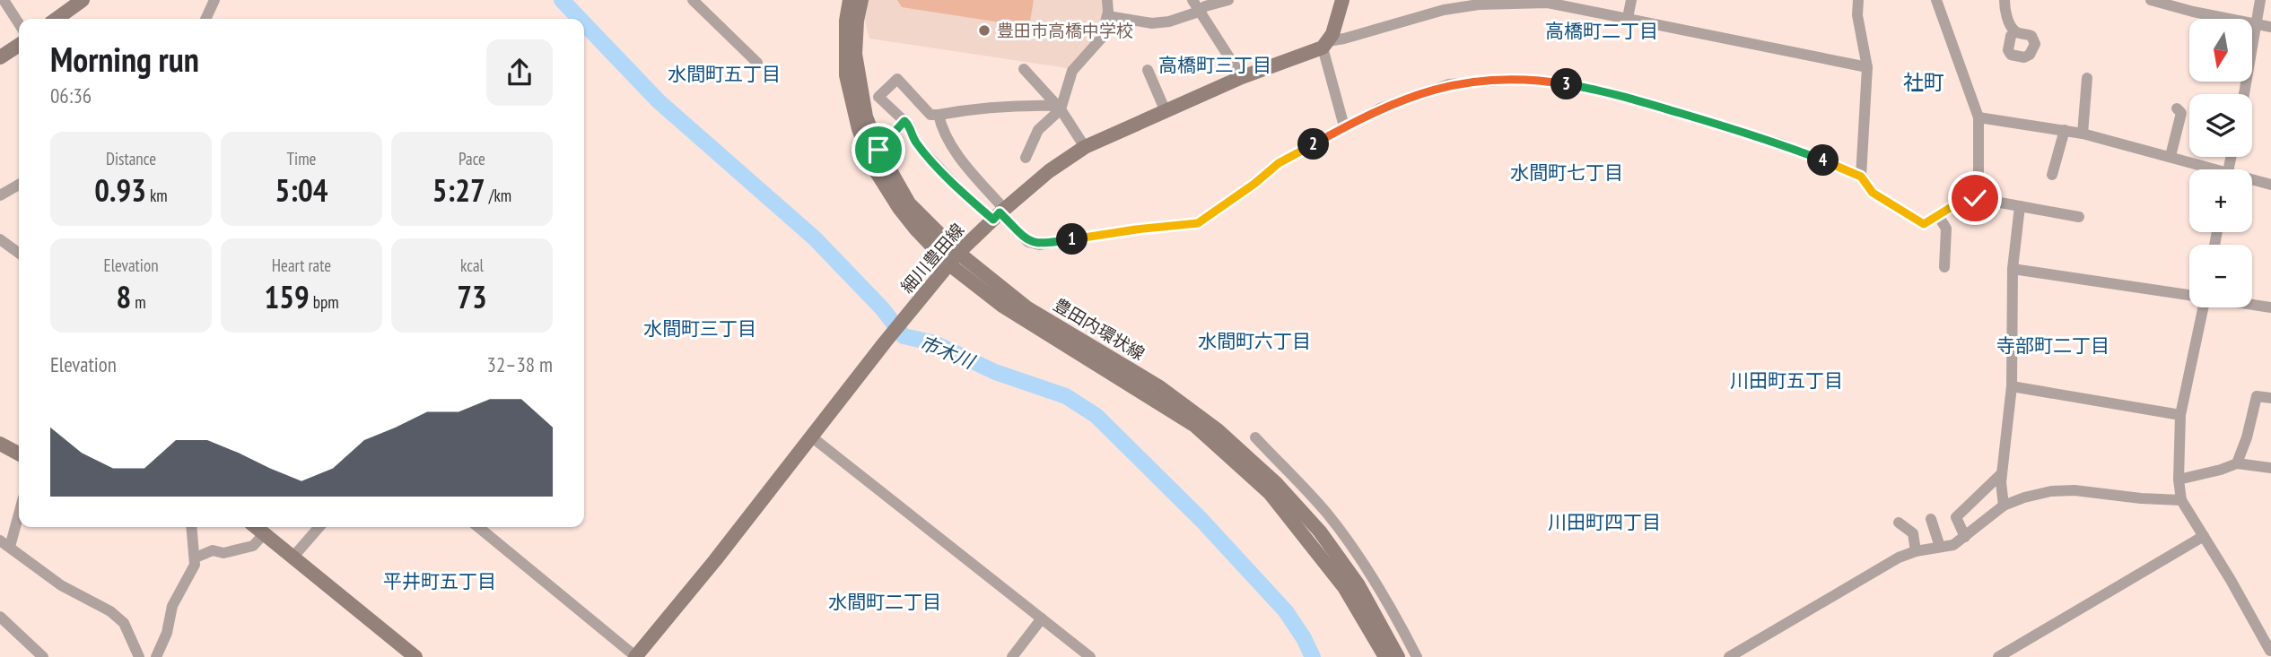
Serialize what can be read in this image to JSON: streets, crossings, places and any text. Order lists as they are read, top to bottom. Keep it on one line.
{"streets":{"street":["細川豊田線","豊田内環状線"]},"crossings":[["細川豊田線","豊田内環状線"]],"districts":["高橋町二丁目","高橋町三丁目","水間町五丁目","社町","水間町七丁目","水間町三丁目","水間町六丁目","寺部町二丁目","川田町五丁目","川田町四丁目","平井町五丁目","水間町二丁目"],"water":["市木川"],"places":["豊田市高橋中学校"],"north":"bottom","page":{"map_buttons":["+","−"],"heading":["Morning run","06:36"],"pins":["3","2","4","1"],"stats":[["Distance","0.93 km"],["Time","5:04"],["Pace","5:27 /km"],["Elevation","8 m"],["Heart rate","159 bpm"],["kcal","73"]],"chart":["Elevation","32–38 m"]}}
